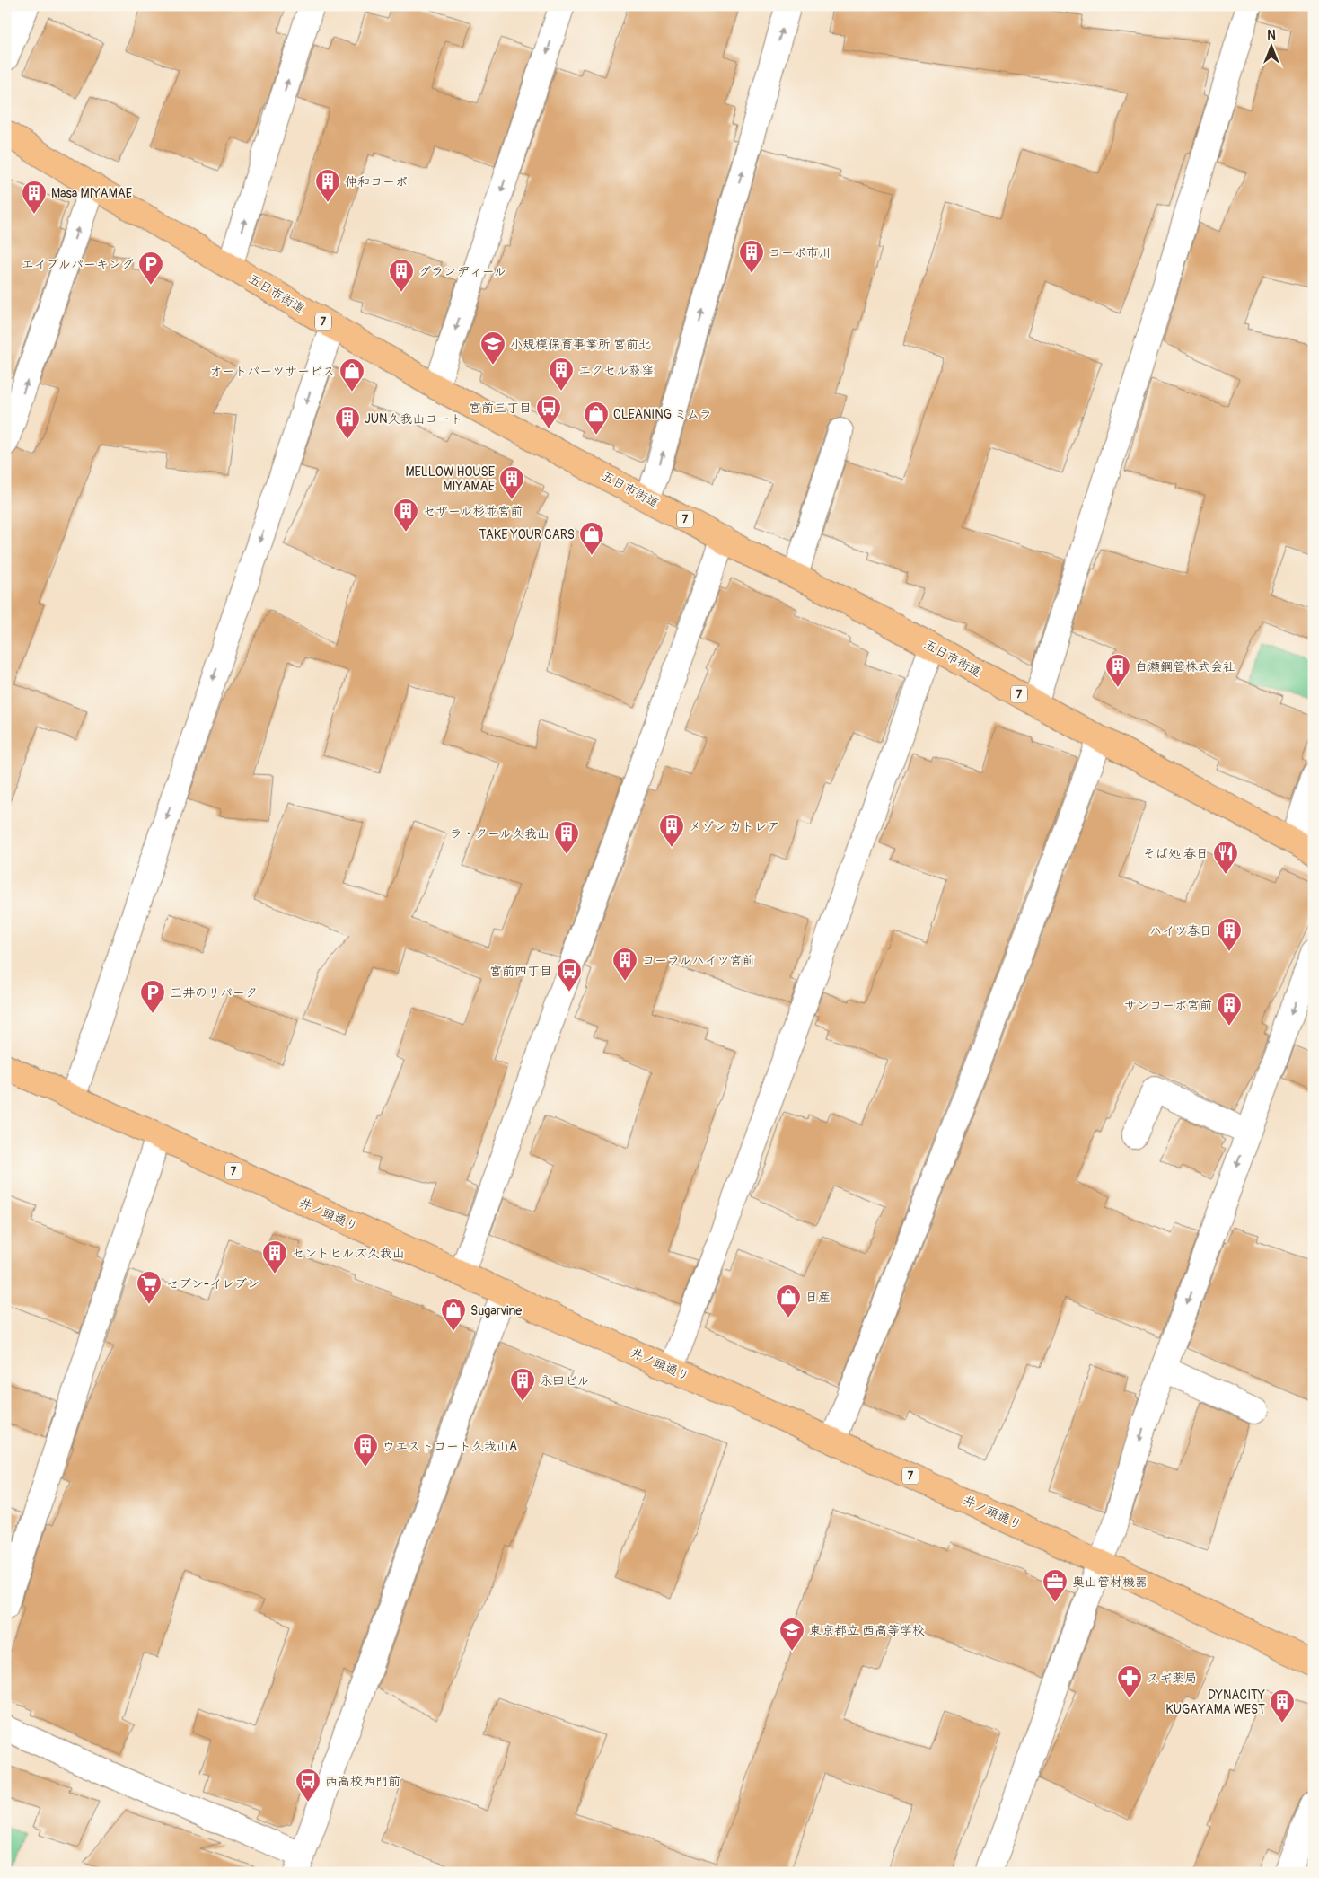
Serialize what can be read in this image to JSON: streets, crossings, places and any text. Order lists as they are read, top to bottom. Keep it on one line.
{"streets":{"main road":["五日市街道","7","井ノ頭通り"]},"places":{"building":["伸和コーポ","Masa MIYAMAE","コーポ市川","グランディール","エクセル荻窪","JUN久我山コート","MELLOW HOUSE MIYAMAE","セザール杉並宮前","白瀬鋼管株式会社","メゾン カトレア","ラ・クール久我山","ハイツ春日","コーラルハイツ宮前","サンコーポ宮前","セントヒルズ久我山","永田ビル","ウエストコート久我山A","DYNACITY KUGAYAMA WEST"],"parking":["エイブルパーキング","三井のリパーク"],"school or university":["小規模保育事業所 宮前北","東京都立 西高等学校"],"shop":["オートパーツサービス","CLEANING ミムラ","TAKE YOUR CARS","日産","Sugarvine"],"bus stop":["宮前三丁目","宮前四丁目","西高校西門前"],"restaurant":["そば処 春日"],"supermarket":["セブン-イレブン"],"office":["奥山管材機器"],"pharmacy":["スギ薬局"]},"north":"top"}
